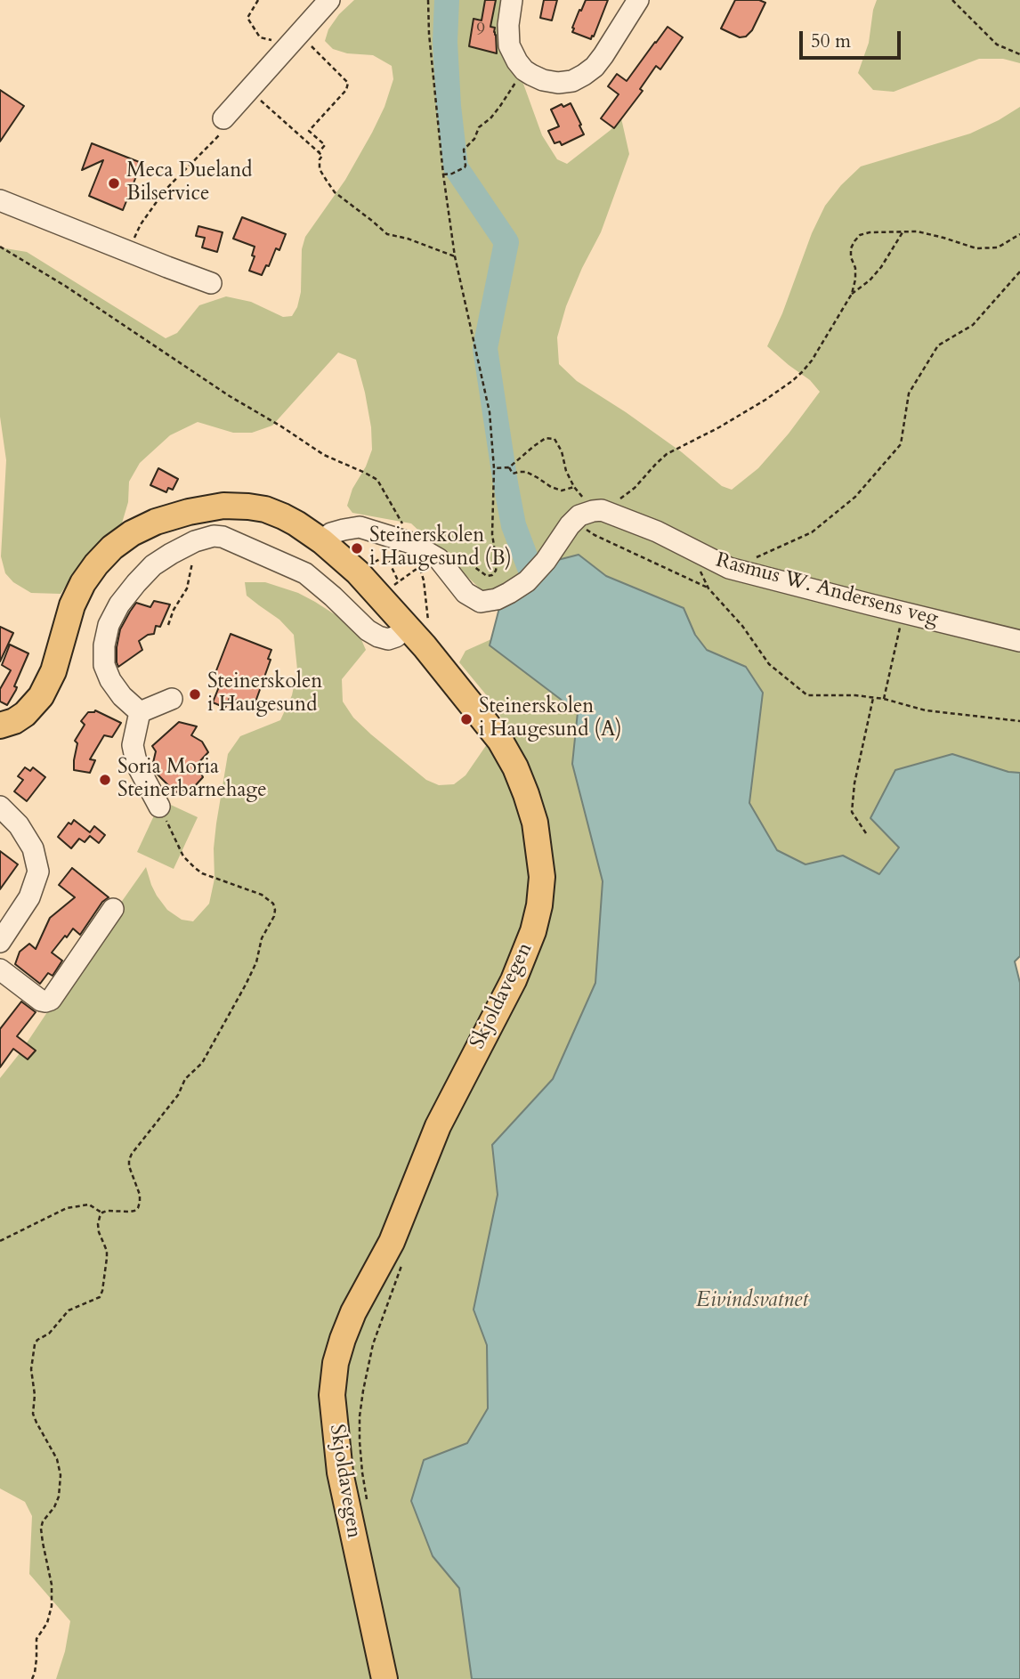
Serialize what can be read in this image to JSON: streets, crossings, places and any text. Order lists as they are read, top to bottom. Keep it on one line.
{"streets":{"main road":["Skjoldavegen"],"street":["Rasmus W. Andersens veg"]},"water":["Eivindsvatnet"],"places":["Meca Dueland Bilservice","Steinerskolen i Haugesund (B)","Steinerskolen i Haugesund","Steinerskolen i Haugesund (A)","Soria Moria Steinerbarnehage"],"house_numbers":["9"],"scale_bar":"50 m"}
